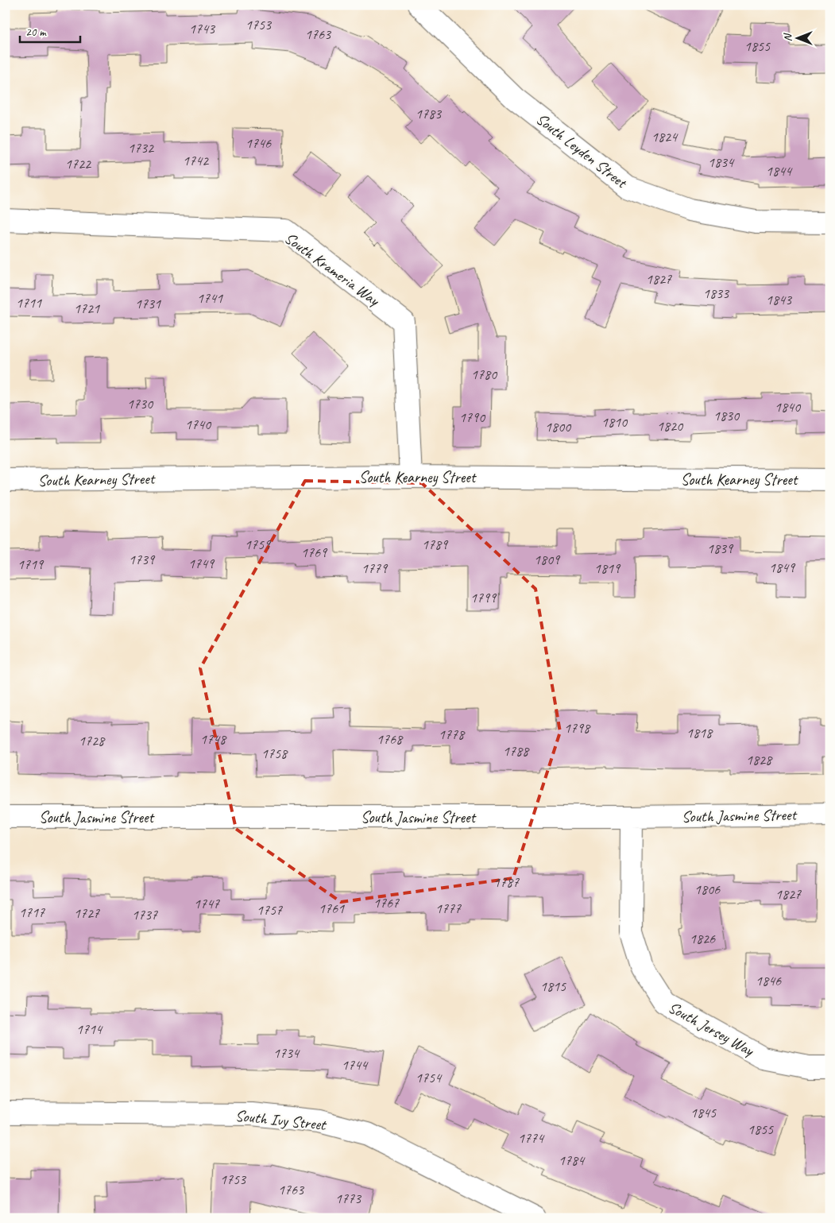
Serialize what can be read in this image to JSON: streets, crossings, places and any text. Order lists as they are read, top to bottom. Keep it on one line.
{"streets":{"street":["South Leyden Street","South Krameria Way","South Kearney Street","South Jasmine Street","South Jersey Way","South Ivy Street"]},"crossings":[["South Krameria Way","South Kearney Street"],["South Jasmine Street","South Jersey Way"]],"house_numbers":["1753","1743","1763","1855","1783","1824","1746","1732","1742","1834","1722","1844","1827","1833","1741","1843","1711","1731","1721","1780","1730","1840","1830","1790","1810","1740","1820","1800","1759","1789","1839","1769","1739","1809","1749","1719","1849","1779","1819","1799","1798","1818","1778","1748","1768","1728","1788","1758","1828","1787","1806","1827","1767","1747","1761","1777","1757","1717","1727","1737","1826","1846","1815","1714","1734","1744","1754","1845","1855","1774","1784","1753","1763","1773"],"scale_bar":"20 m","north":"left"}
